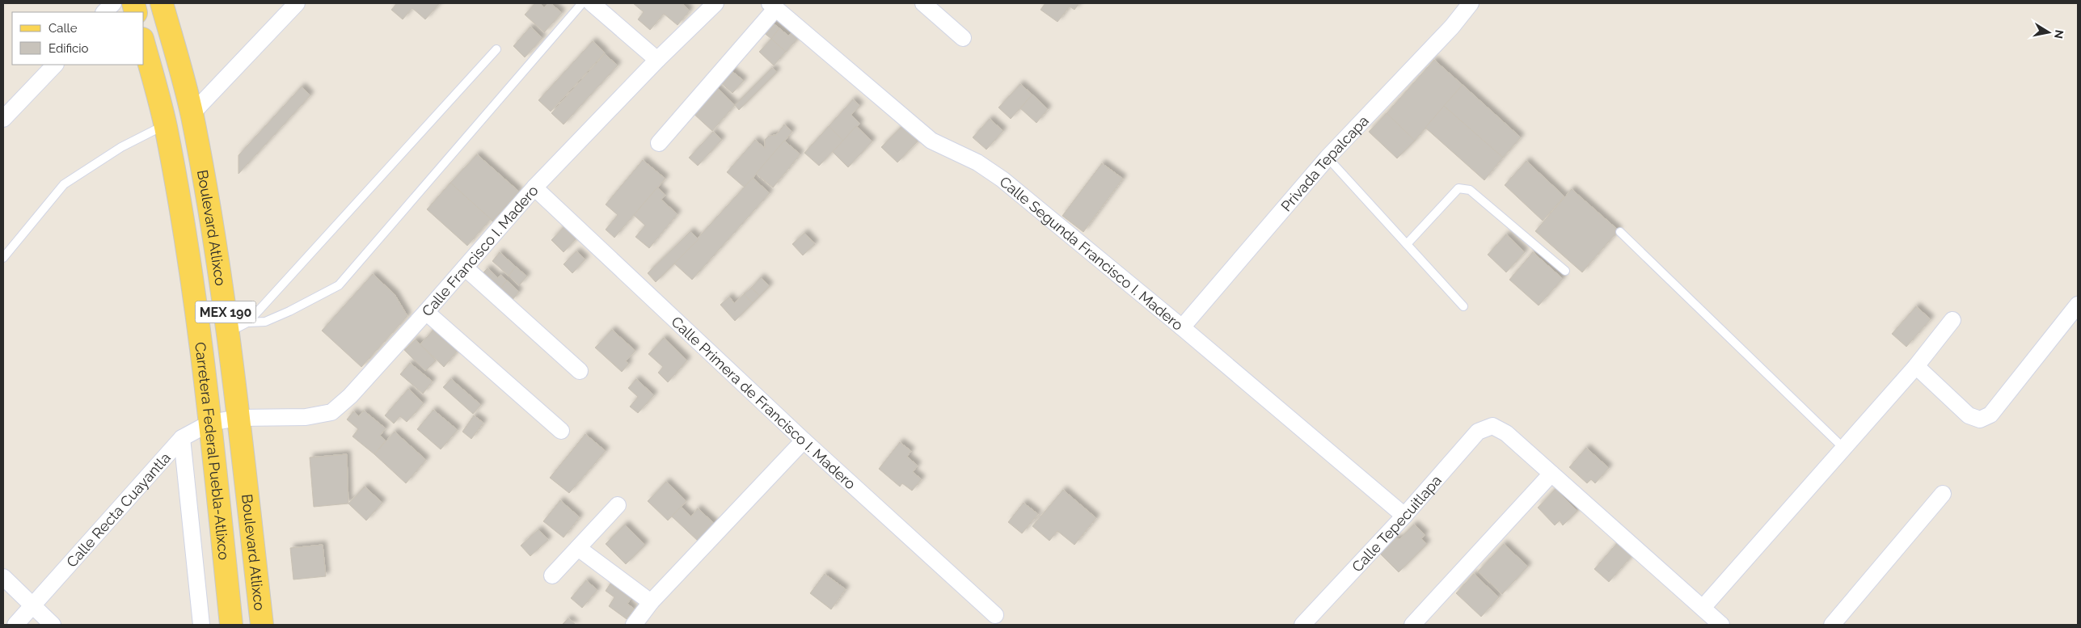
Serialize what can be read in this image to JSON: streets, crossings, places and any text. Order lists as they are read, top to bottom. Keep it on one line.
{"streets":{"main road":["Boulevard Atlixco","MEX 190","Carretera Federal Puebla-Atlixco"],"street":["Privada Tepalcapa","Calle Francisco I. Madero","Calle Segunda Francisco I. Madero","Calle Primera de Francisco I. Madero","Calle Recta Cuayantla","Calle Tepecuitlapa"]},"crossings":[["Privada Tepalcapa","Calle Segunda Francisco I. Madero"],["Boulevard Atlixco","Calle Francisco I. Madero"],["Calle Francisco I. Madero","Calle Primera de Francisco I. Madero"],["Calle Francisco I. Madero","Carretera Federal Puebla-Atlixco"],["Calle Francisco I. Madero","Calle Recta Cuayantla"],["Calle Segunda Francisco I. Madero","Calle Tepecuitlapa"],["Carretera Federal Puebla-Atlixco","Calle Recta Cuayantla"]],"legend":["Calle","Edificio"],"north":"right"}
